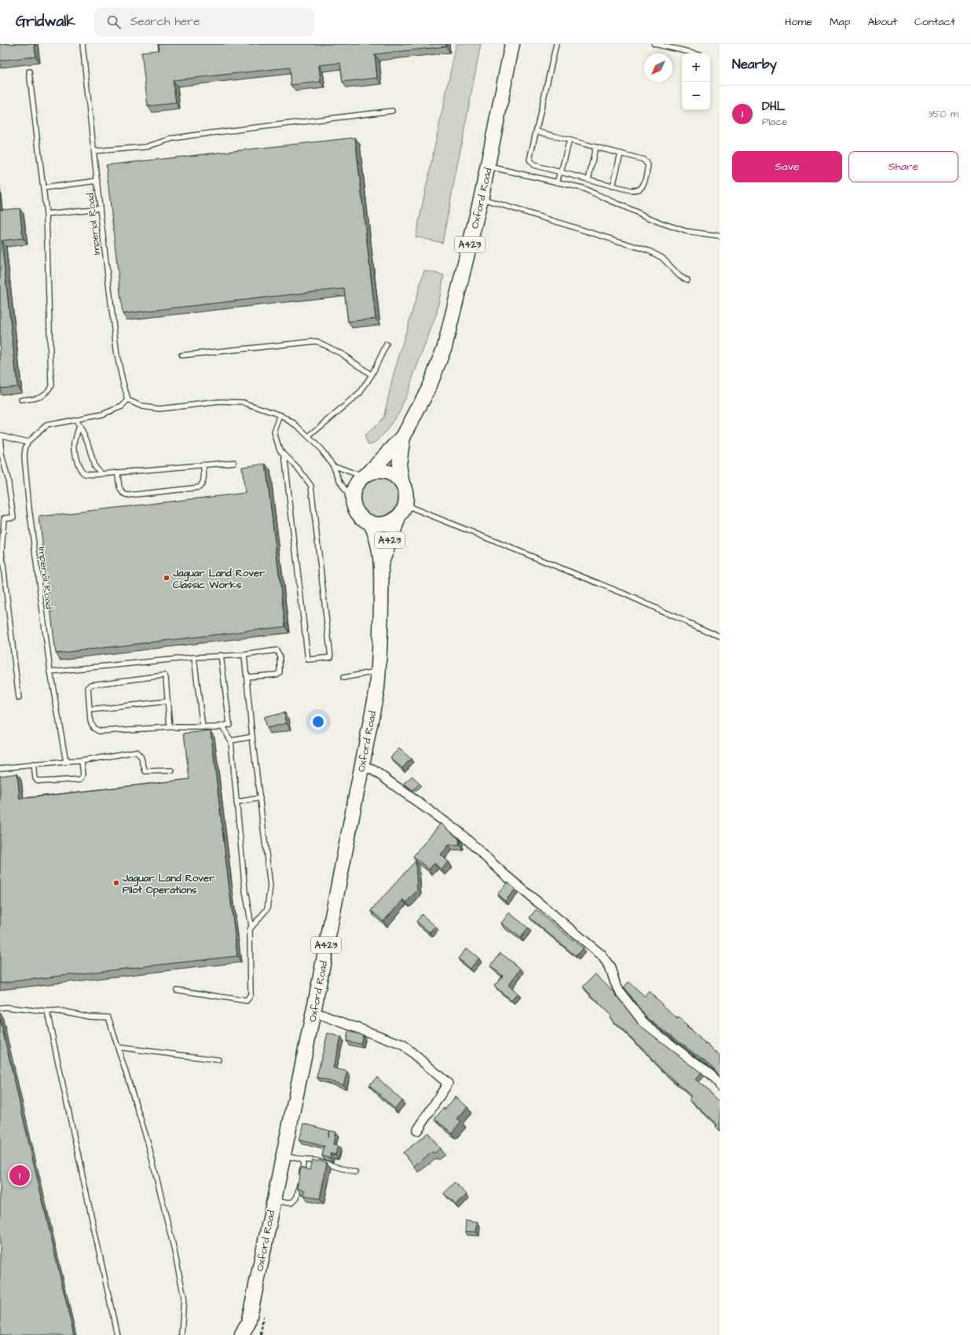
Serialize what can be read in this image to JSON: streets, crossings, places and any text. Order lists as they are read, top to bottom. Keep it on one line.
{"streets":{"highway":["Oxford Road","A423"],"lane":["Imperial Road"]},"places":["Jaguar Land Rover Classic Works","Jaguar Land Rover Pilot Operations"],"north":"bottom left","page":{"header":"Gridwalk","search":"Search here","nav":["Home","Map","About","Contact"],"heading":"Nearby","map_buttons":["+","−"],"list":[{"mark":"1","name":"DHL","note":"Place","value":"350 m"}],"buttons":["Save","Share"],"pins":"1"}}
